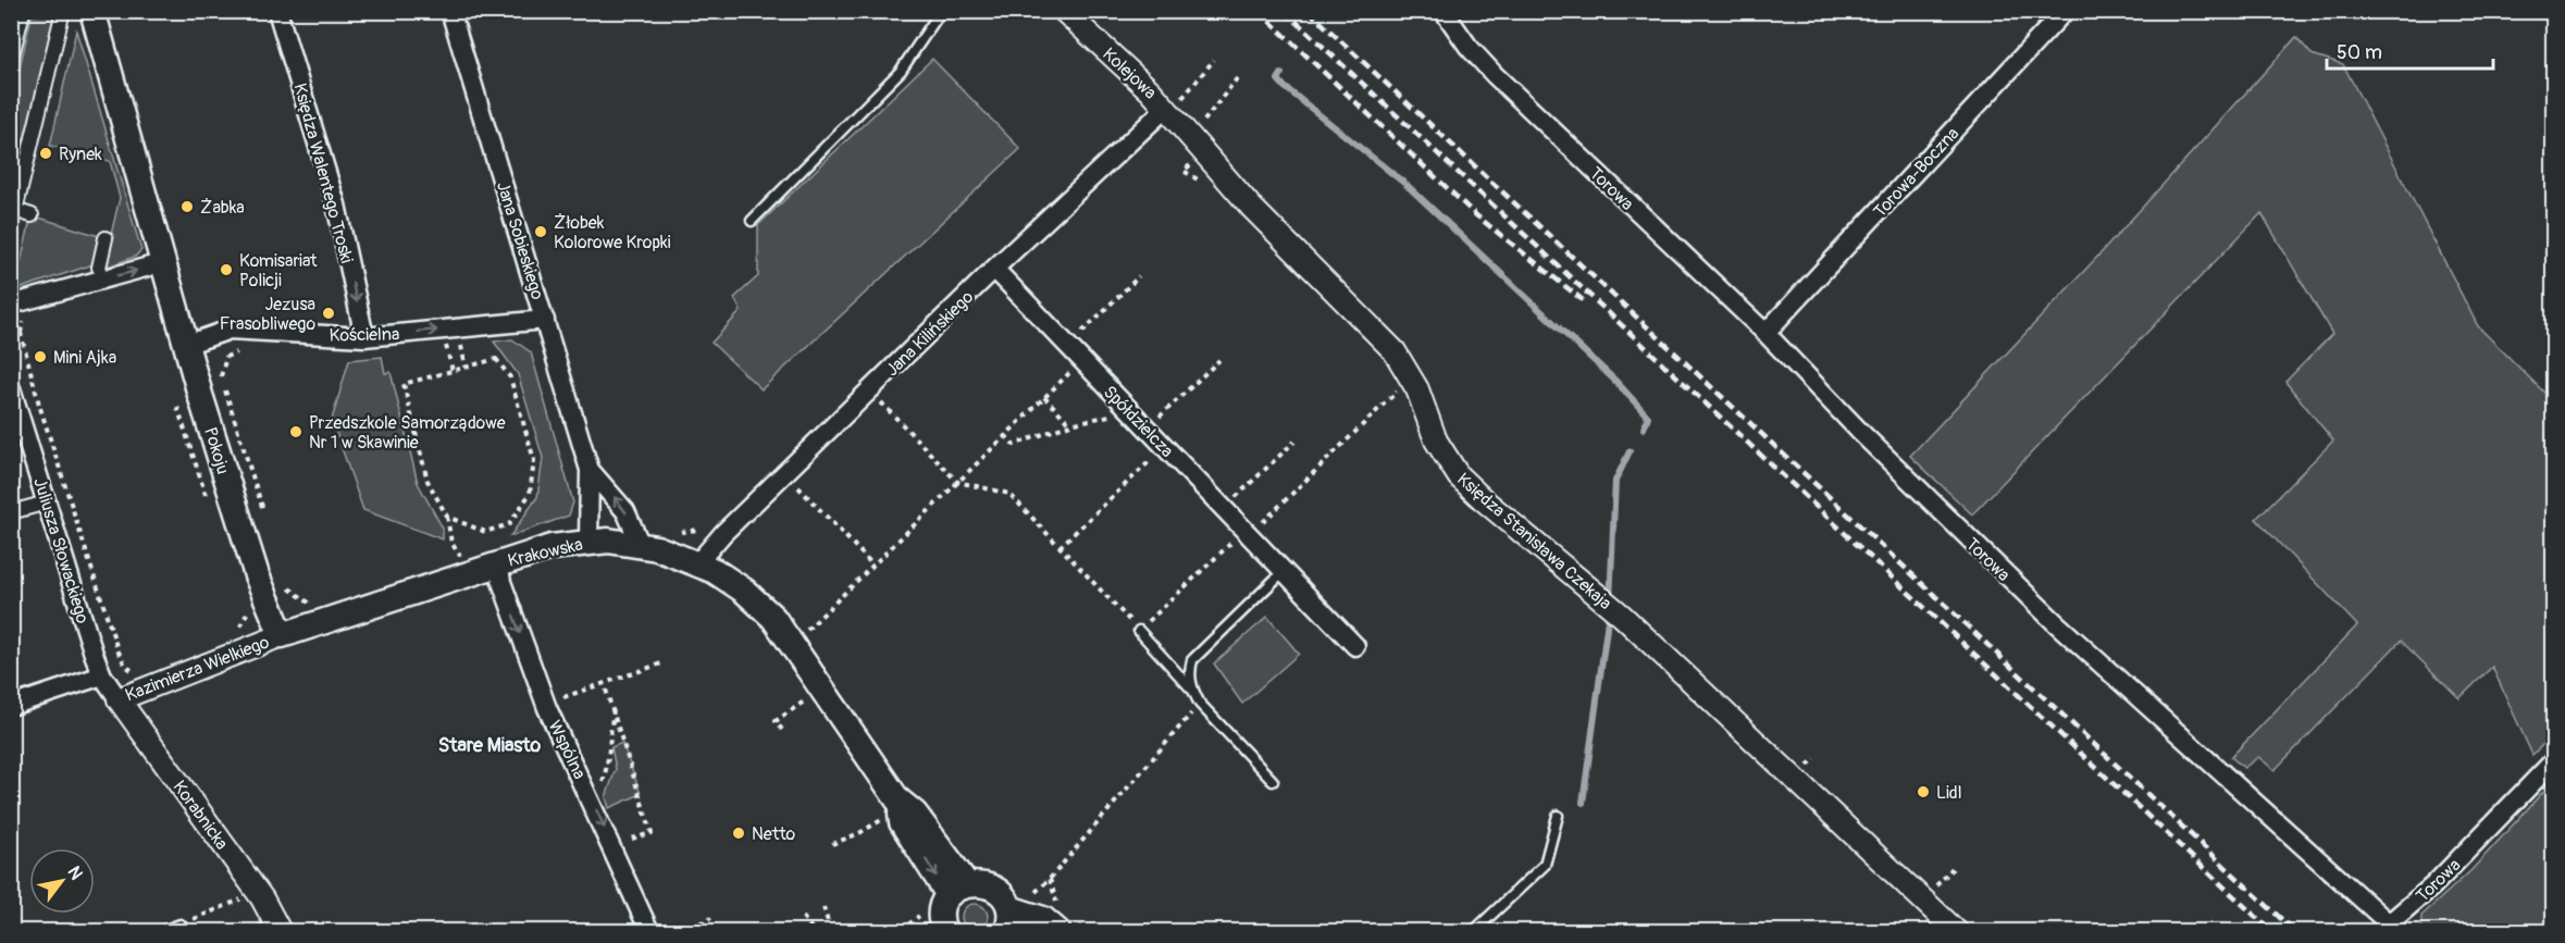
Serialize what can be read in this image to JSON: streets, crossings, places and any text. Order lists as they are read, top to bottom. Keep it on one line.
{"streets":{"main road":["Pokoju","Krakowska"],"street":["Kolejowa","Torowa-Boczna","Księdza Walentego Troski","Torowa","Jana Sobieskiego","Jana Kilińskiego","Kościelna","Spółdzielcza","Księdza Stanisława Czekaja","Juliusza Słowackiego","Kazimierza Wielkiego","Wspólna","Korabnicka"]},"crossings":[["Kolejowa","Jana Kilińskiego"],["Kolejowa","Księdza Stanisława Czekaja"],["Torowa-Boczna","Torowa"],["Księdza Walentego Troski","Kościelna"],["Jana Sobieskiego","Kościelna"],["Jana Sobieskiego","Krakowska"],["Jana Kilińskiego","Spółdzielcza"],["Jana Kilińskiego","Księdza Stanisława Czekaja"],["Jana Kilińskiego","Krakowska"],["Kościelna","Pokoju"],["Pokoju","Krakowska"],["Pokoju","Kazimierza Wielkiego"],["Juliusza Słowackiego","Kazimierza Wielkiego"],["Krakowska","Kazimierza Wielkiego"],["Krakowska","Wspólna"],["Kazimierza Wielkiego","Korabnicka"]],"one_way":["Księdza Walentego Troski","Kościelna","Wspólna"],"districts":["Stare Miasto"],"places":["Rynek","Żabka","Żłobek Kolorowe Kropki","Komisariat Policji","Jezusa Frasobliwego","Mini Ajka","Przedszkole Samorządowe Nr 1 w Skawinie","Lidl","Netto"],"scale_bar":"50 m","north":"top right"}
